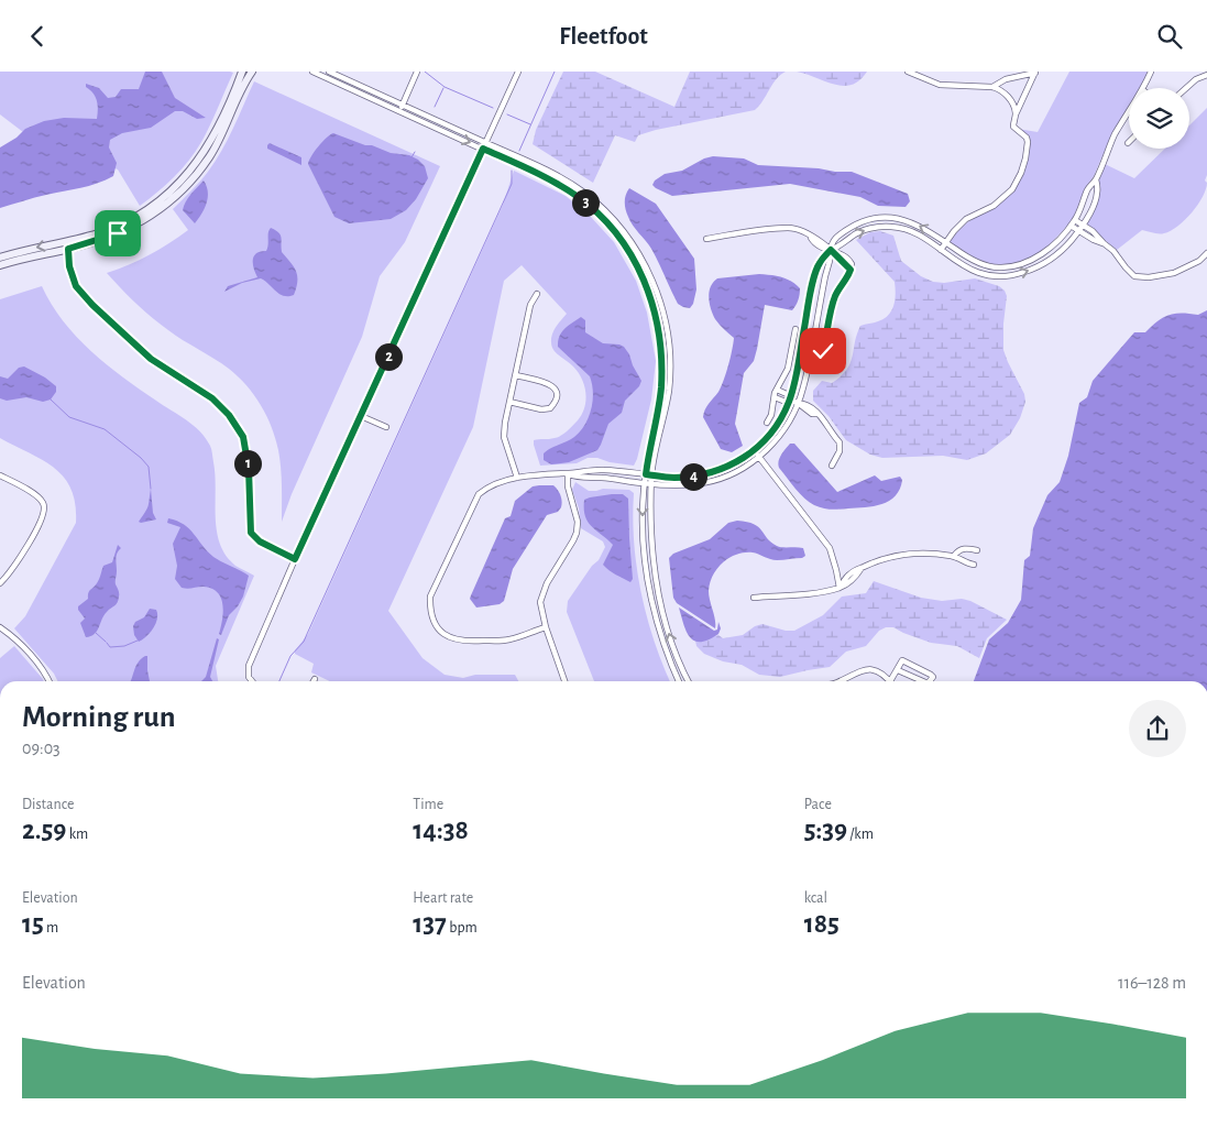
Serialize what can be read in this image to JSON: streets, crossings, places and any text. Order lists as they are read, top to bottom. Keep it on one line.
{"page":{"header":"Fleetfoot","pins":["3","2","1","4"],"heading":["Morning run","09:03"],"stats":[["Distance","2.59 km"],["Time","14:38"],["Pace","5:39 /km"],["Elevation","15 m"],["Heart rate","137 bpm"],["kcal","185"]],"chart":["Elevation","116–128 m"]}}
